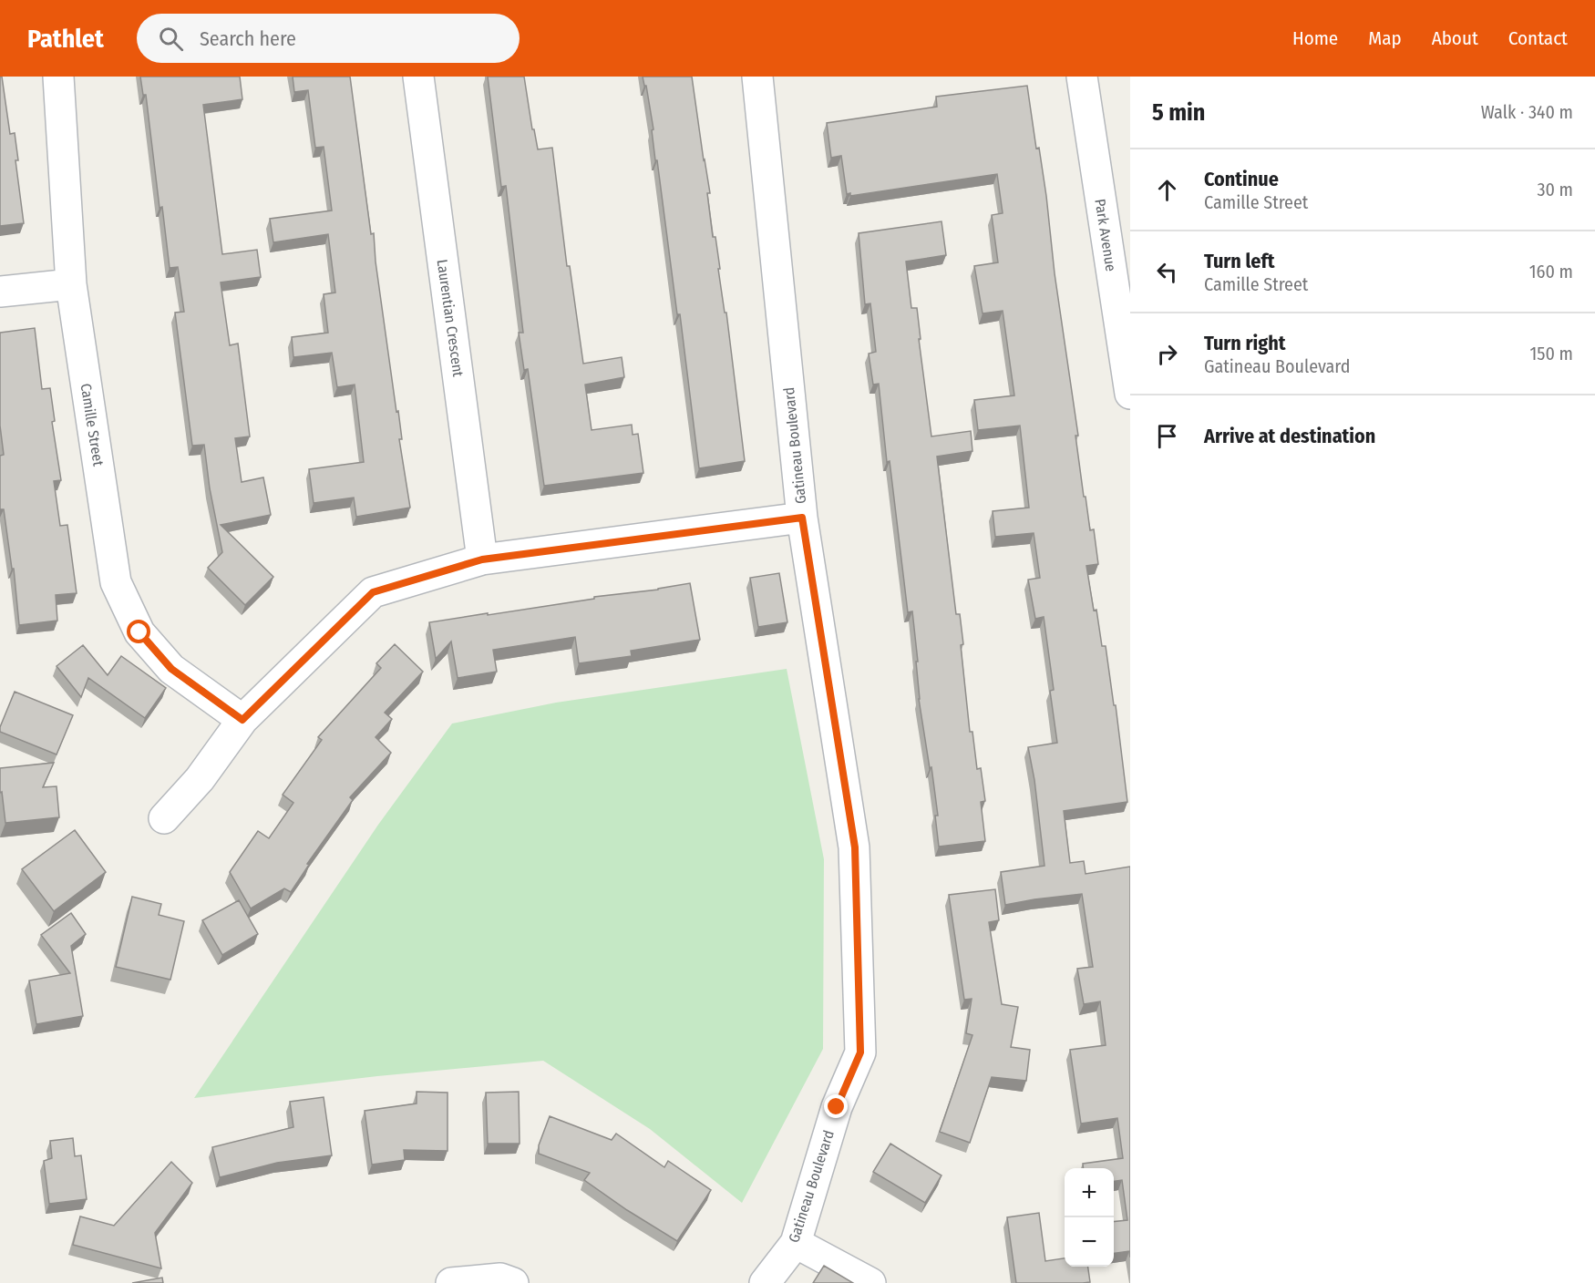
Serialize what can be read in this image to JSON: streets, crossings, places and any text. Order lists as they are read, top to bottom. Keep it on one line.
{"streets":{"street":["Park Avenue","Laurentian Crescent","Camille Street","Gatineau Boulevard"]},"page":{"header":"Pathlet","search":"Search here","nav":["Home","Map","About","Contact"],"heading":["5 min","Walk · 340 m"],"list":[["Continue","Camille Street","30 m"],["Turn left","Camille Street","160 m"],["Turn right","Gatineau Boulevard","150 m"],"Arrive at destination"],"map_buttons":["+","−"]}}
